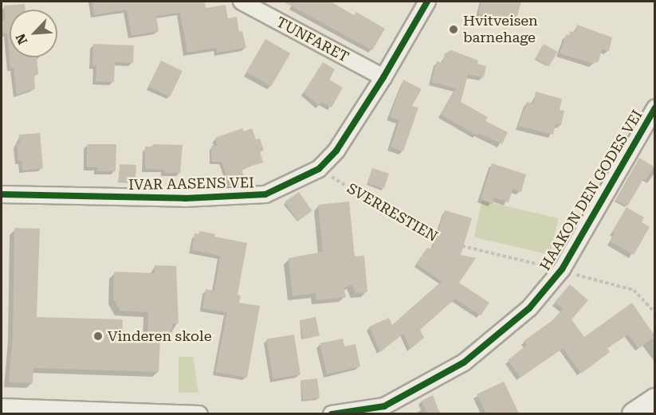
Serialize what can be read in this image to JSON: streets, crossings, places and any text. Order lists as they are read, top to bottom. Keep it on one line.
{"streets":{"street":["TUNFARET","IVAR AASENS VEI","HAAKON DEN GODES VEI"],"path":["SVERRESTIEN"]},"crossings":[["TUNFARET","IVAR AASENS VEI"],["IVAR AASENS VEI","SVERRESTIEN"],["HAAKON DEN GODES VEI","SVERRESTIEN"]],"places":["Hvitveisen barnehage","Vinderen skole"],"north":"bottom left"}
